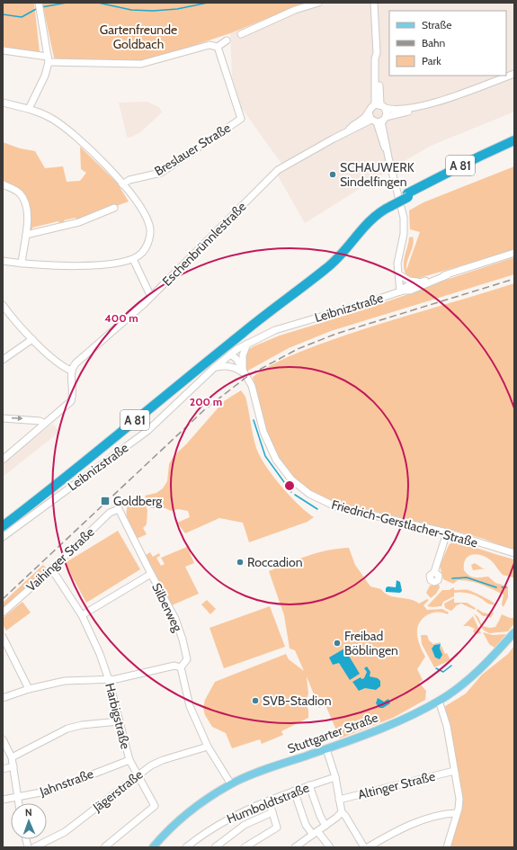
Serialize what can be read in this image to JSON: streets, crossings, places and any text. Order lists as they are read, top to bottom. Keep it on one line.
{"streets":{"highway":["A 81"],"main road":["Stuttgarter Straße"],"street":["Breslauer Straße","Eschenbrünnlestraße","Leibnizstraße","Friedrich-Gerstlacher-Straße","Vaihinger Straße","Silberweg","Harbigstraße","Jahnstraße","Altinger Straße","Jägerstraße","Humboldtstraße"]},"crossings":[["Eschenbrünnlestraße","Leibnizstraße"],["Leibnizstraße","Friedrich-Gerstlacher-Straße"],["Vaihinger Straße","Silberweg"],["Vaihinger Straße","Harbigstraße"],["Silberweg","Stuttgarter Straße"],["Silberweg","Jägerstraße"],["Harbigstraße","Jahnstraße"],["Harbigstraße","Jägerstraße"]],"parks":["Gartenfreunde Goldbach"],"places":{"other":["SCHAUWERK Sindelfingen","Roccadion","Freibad Böblingen","SVB-Stadion"],"transit":["Goldberg"]},"legend":["Straße","Bahn","Park"],"north":"top","rings":["400 m","200 m"]}
